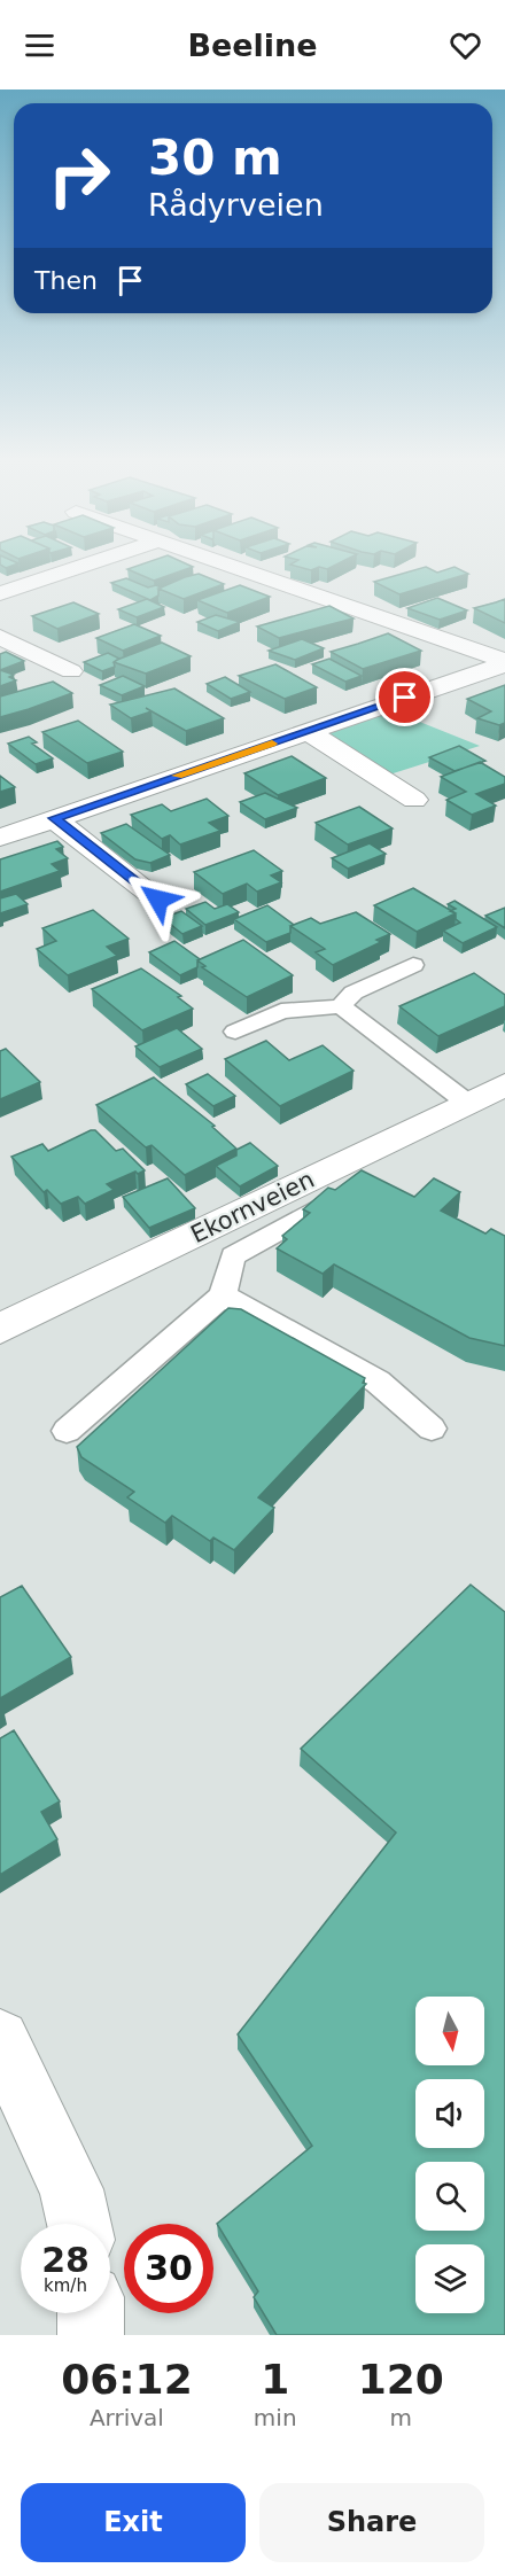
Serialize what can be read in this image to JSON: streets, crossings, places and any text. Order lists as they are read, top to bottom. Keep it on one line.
{"streets":{"street":["Ekornveien"]},"north":"bottom","page":{"header":"Beeline","turn":["30 m","Rådyrveien"],"then":"Then","speed":"28 km/h","limit":"30","eta":["06:12","Arrival","1","min","120","m"],"buttons":["Exit","Share"]}}
